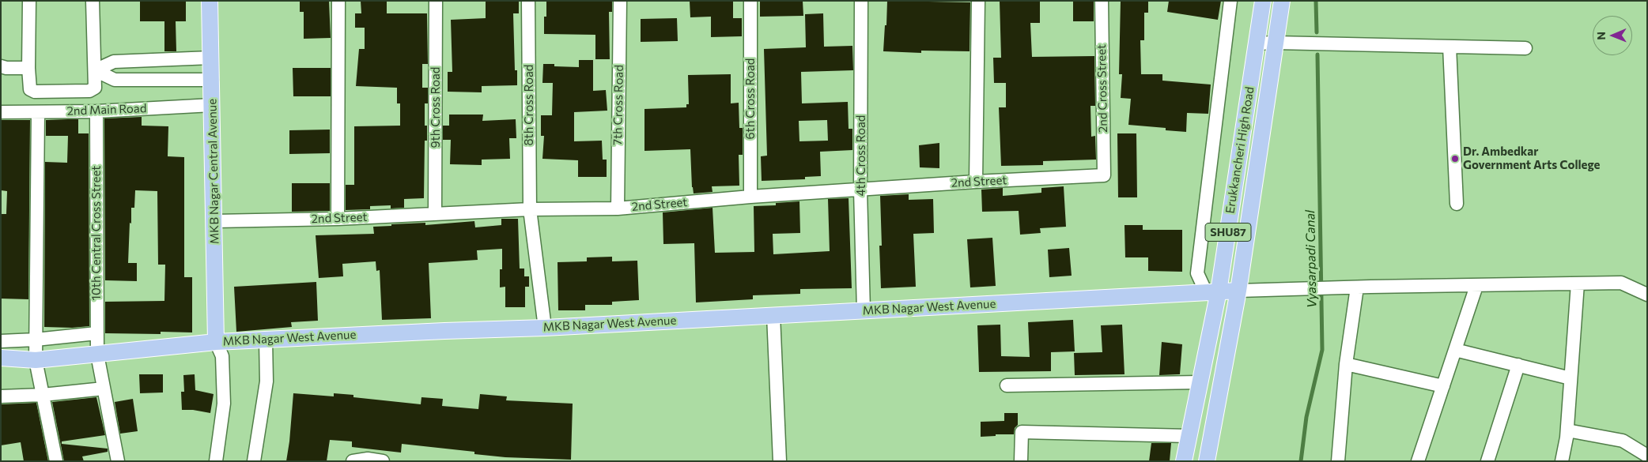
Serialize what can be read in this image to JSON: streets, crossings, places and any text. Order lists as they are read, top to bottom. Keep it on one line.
{"streets":{"main road":["Erukkancheri High Road","MKB Nagar Central Avenue","SHU87","MKB Nagar West Avenue"],"street":["2nd Cross Street","6th Cross Road","8th Cross Road","7th Cross Road","9th Cross Road","2nd Main Road","4th Cross Road","2nd Street","10th Central Cross Street"]},"crossings":[["2nd Cross Street","2nd Street"],["6th Cross Road","2nd Street"],["8th Cross Road","2nd Street"],["8th Cross Road","MKB Nagar West Avenue"],["7th Cross Road","2nd Street"],["9th Cross Road","2nd Street"],["2nd Main Road","MKB Nagar Central Avenue"],["2nd Main Road","10th Central Cross Street"],["Erukkancheri High Road","MKB Nagar West Avenue"],["4th Cross Road","2nd Street"],["4th Cross Road","MKB Nagar West Avenue"],["MKB Nagar Central Avenue","2nd Street"],["MKB Nagar Central Avenue","MKB Nagar West Avenue"],["SHU87","MKB Nagar West Avenue"],["10th Central Cross Street","MKB Nagar West Avenue"]],"water":["Vyasarpadi Canal"],"places":["Dr. Ambedkar Government Arts College"],"north":"left"}
